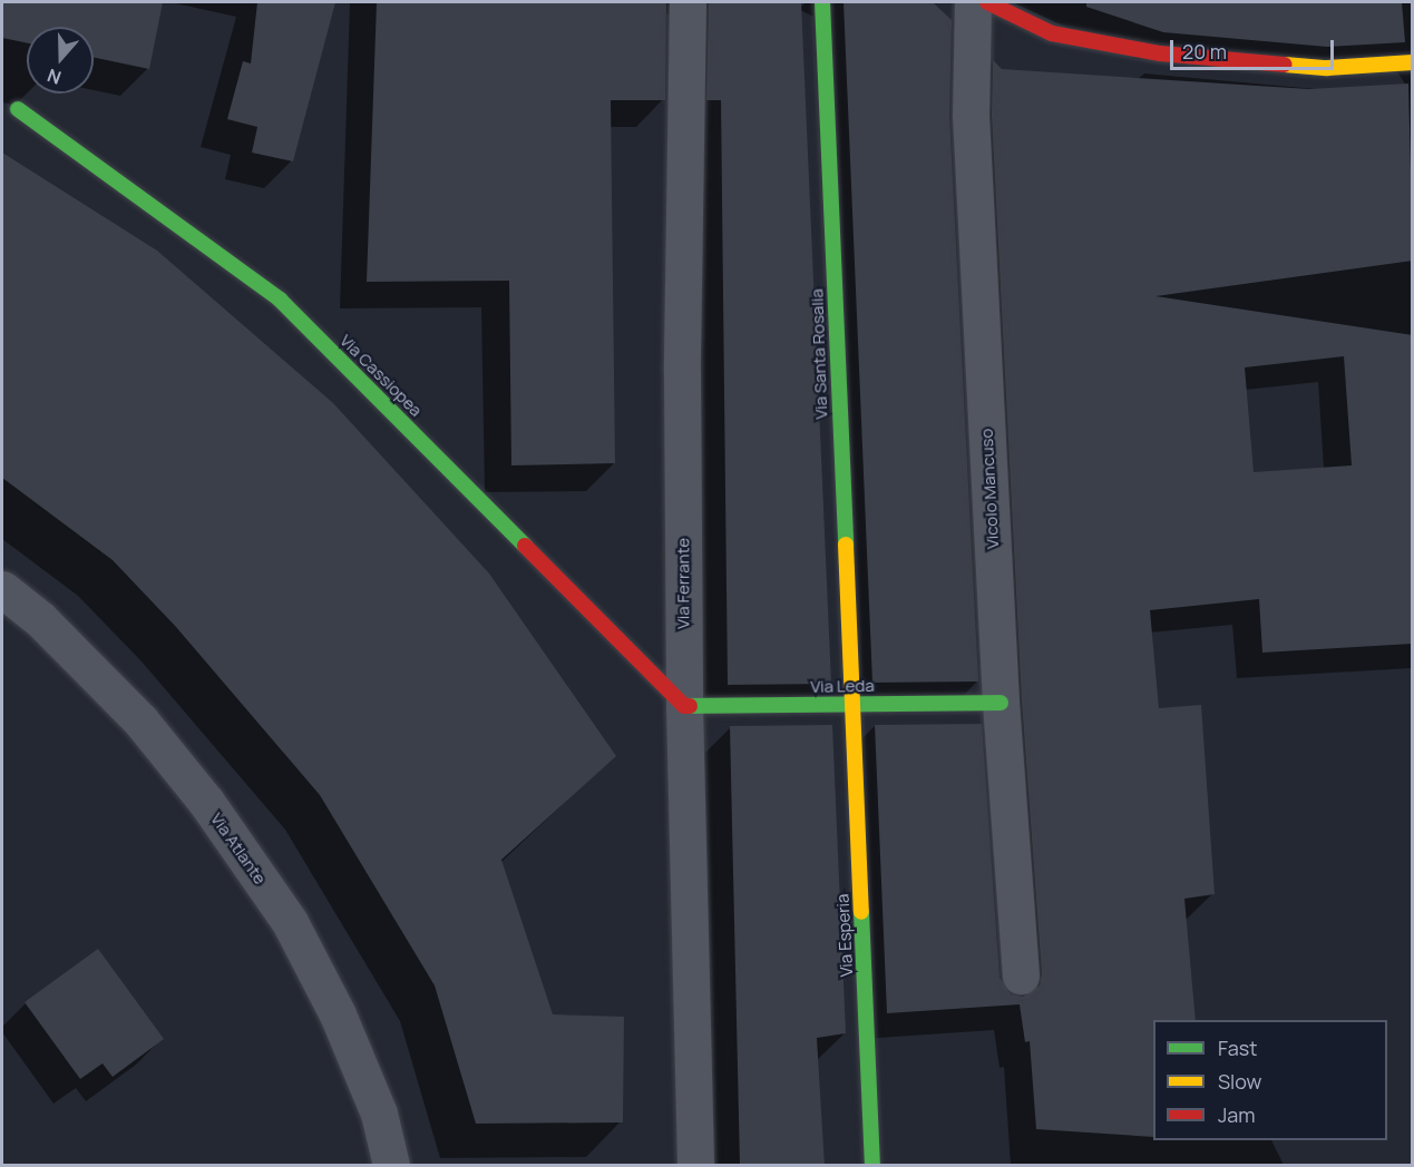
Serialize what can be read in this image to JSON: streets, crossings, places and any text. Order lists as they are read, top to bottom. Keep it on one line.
{"streets":{"street":["Via Santa Rosalia","Via Cassiopea","Vicolo Mancuso","Via Ferrante","Via Leda","Via Atlante","Via Esperia"]},"crossings":[["Via Santa Rosalia","Via Leda"],["Via Santa Rosalia","Via Esperia"],["Via Cassiopea","Via Ferrante"],["Via Cassiopea","Via Leda"],["Vicolo Mancuso","Via Leda"],["Via Ferrante","Via Leda"],["Via Leda","Via Esperia"]],"legend":["Fast","Slow","Jam"],"scale_bar":"20 m","north":"bottom"}
